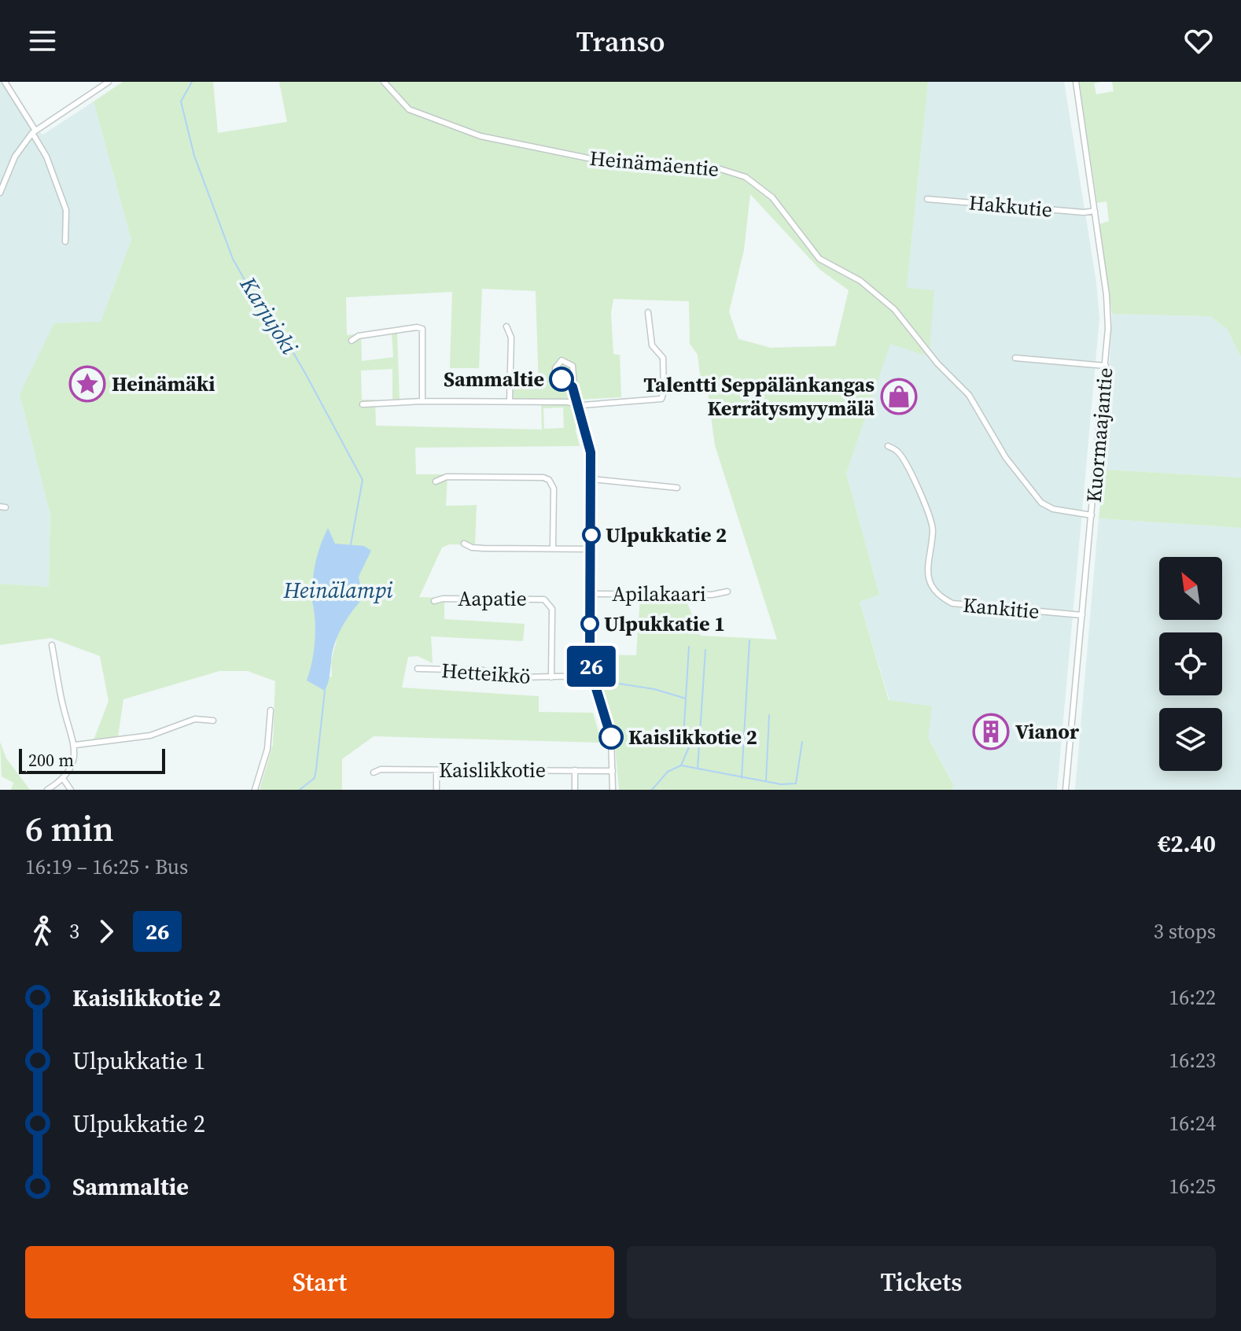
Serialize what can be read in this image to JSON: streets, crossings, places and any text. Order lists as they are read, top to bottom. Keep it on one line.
{"streets":{"street":["Heinämäentie","Hakkutie","Kuormaajantie","Apilakaari","Aapatie","Kankitie","Hetteikkö","Kaislikkotie"]},"crossings":[["Heinämäentie","Kuormaajantie"],["Hakkutie","Kuormaajantie"],["Kuormaajantie","Kankitie"],["Aapatie","Hetteikkö"]],"water":["Karjujoki","Heinälampi"],"places":{"other":["Sammaltie","Ulpukkatie 2","Ulpukkatie 1","Kaislikkotie 2"],"place":["Heinämäki"],"shop":["Talentti Seppälänkangas Kerrätysmyymälä"],"building":["Vianor"]},"lines":["bus line 26"],"scale_bar":"200 m","north":"top left","page":{"header":"Transo","on_map":"26","scale":"200 m","heading":["6 min","16:19 – 16:25 · Bus","€2.40"],"legs":["3","26","3 stops"],"list":[{"name":"Kaislikkotie 2","value":"16:22"},{"name":"Ulpukkatie 1","value":"16:23"},{"name":"Ulpukkatie 2","value":"16:24"},{"name":"Sammaltie","value":"16:25"}],"buttons":["Start","Tickets"]}}
